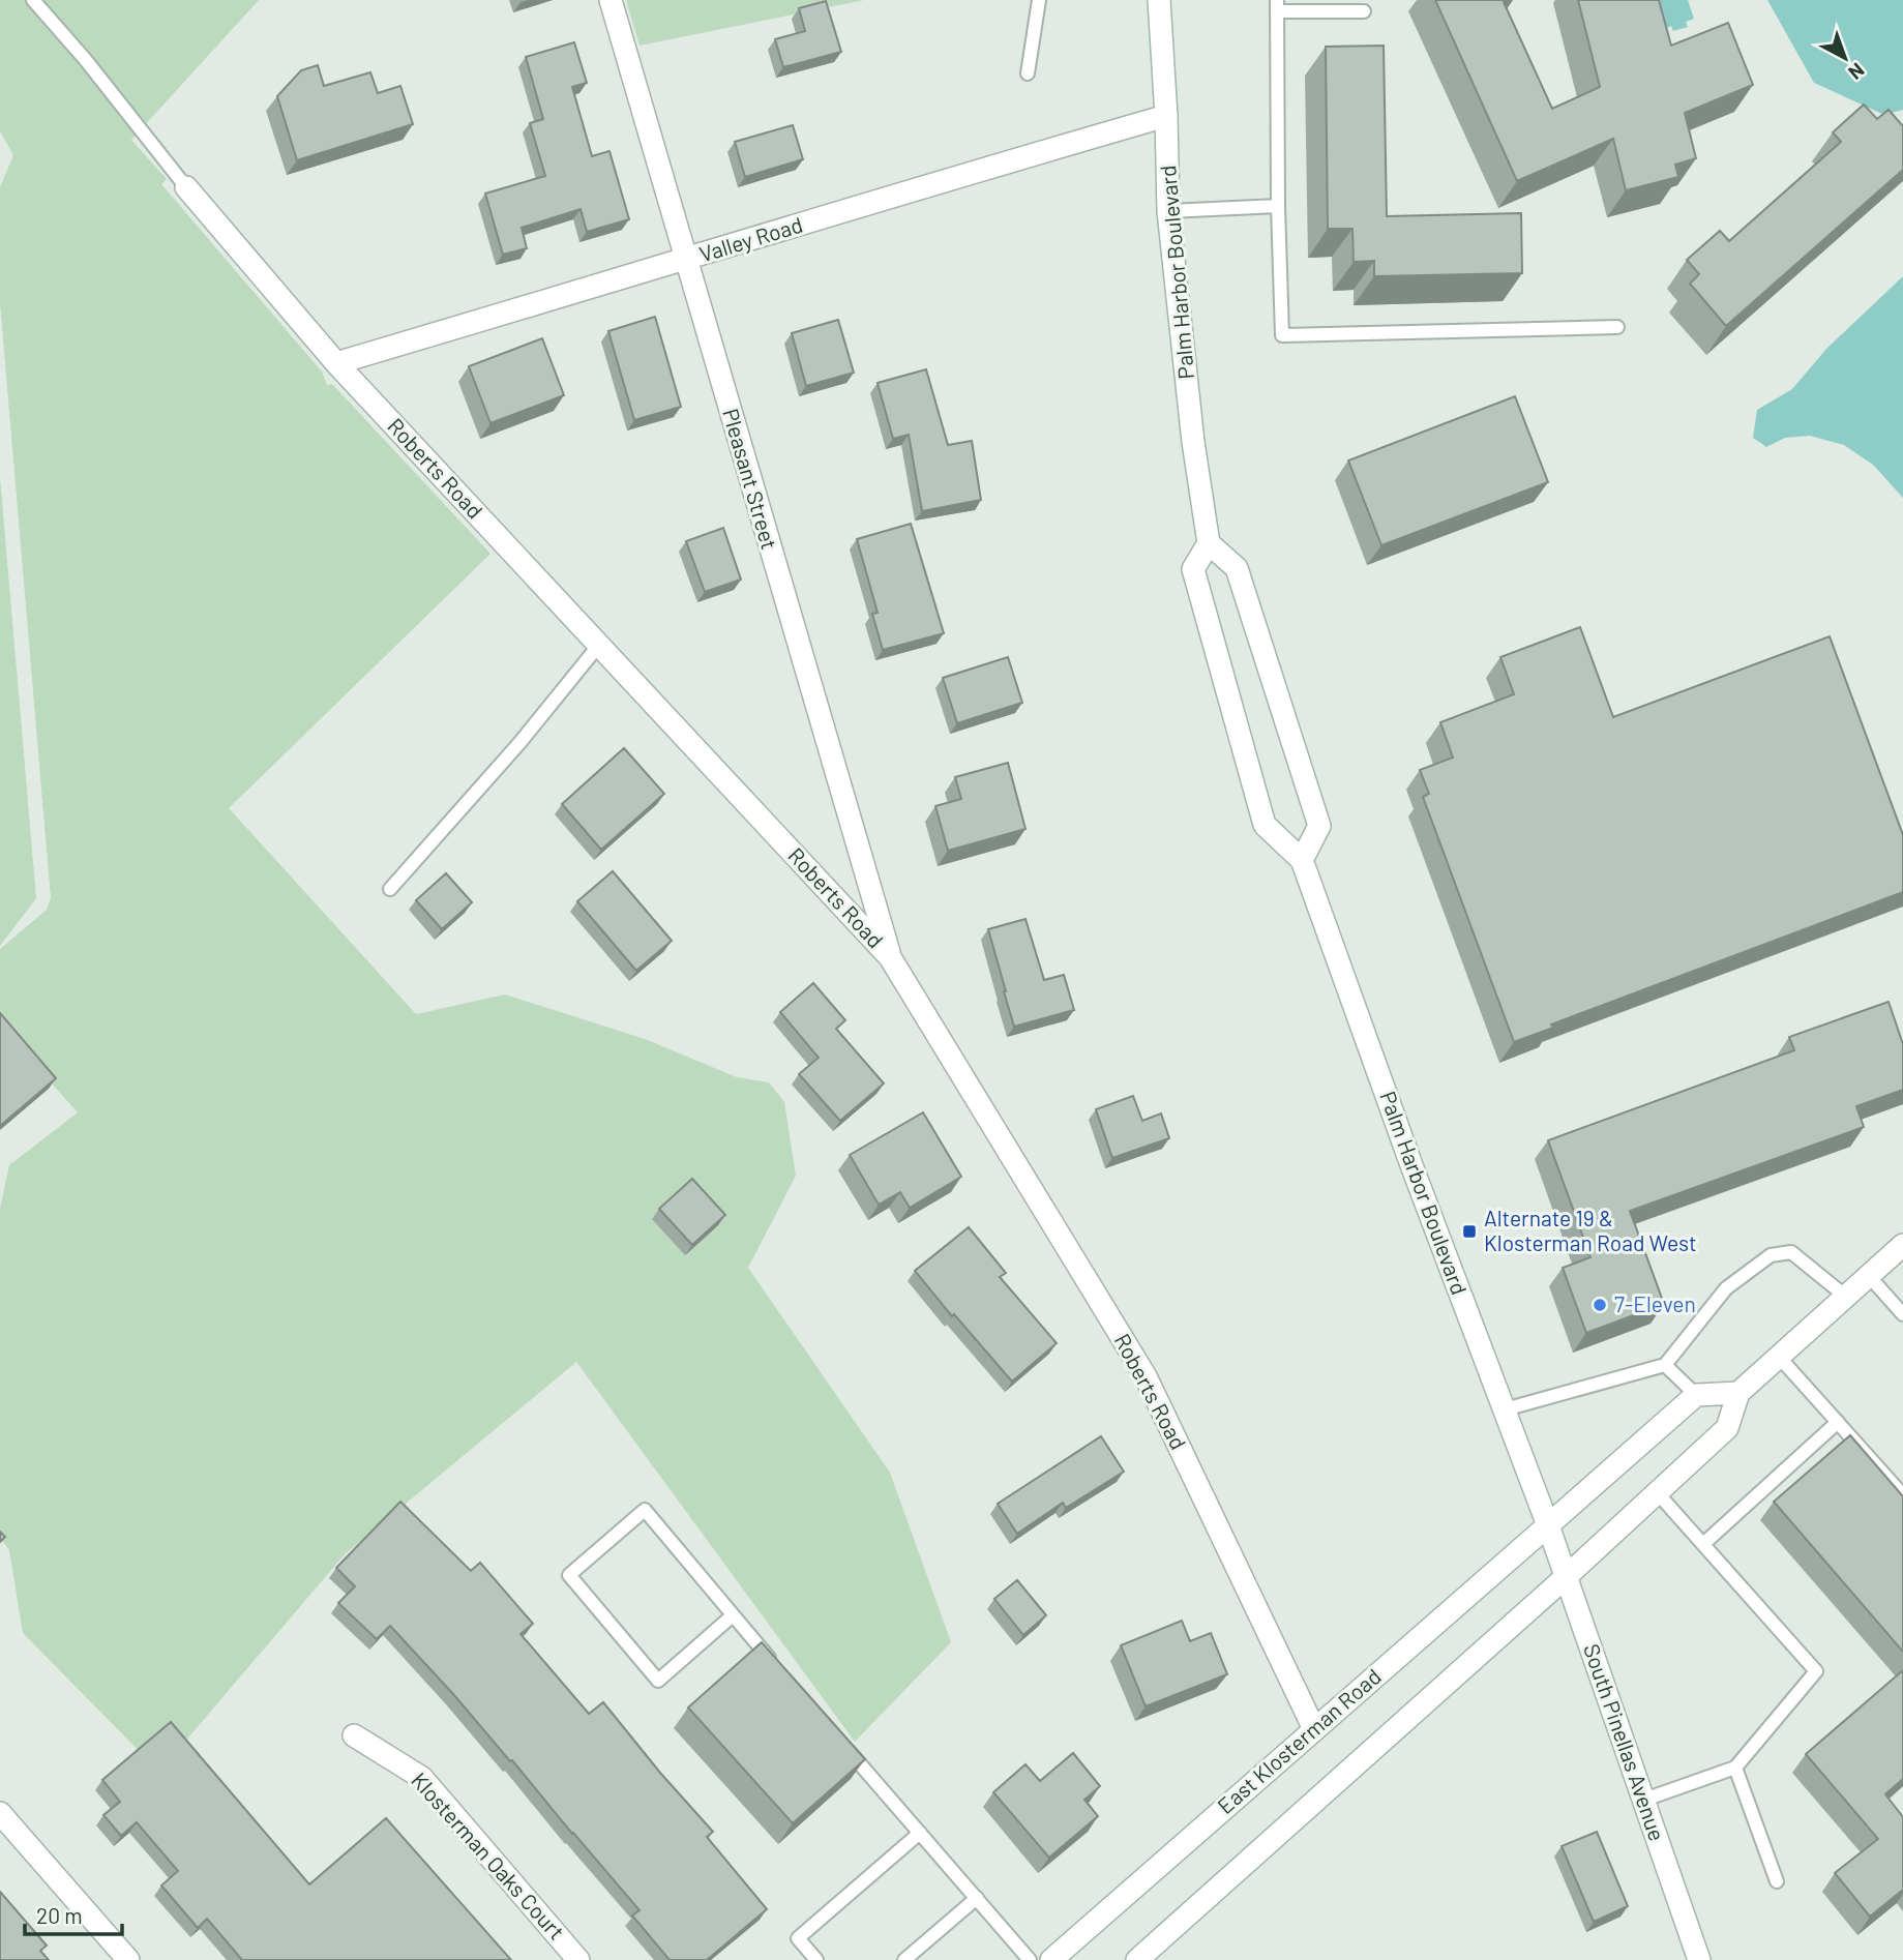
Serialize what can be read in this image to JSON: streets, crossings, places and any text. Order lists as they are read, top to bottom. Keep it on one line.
{"streets":{"street":["Valley Road","Palm Harbor Boulevard","Roberts Road","Pleasant Street","East Klosterman Road","South Pinellas Avenue","Klosterman Oaks Court"]},"crossings":[["Valley Road","Palm Harbor Boulevard"],["Valley Road","Roberts Road"],["Valley Road","Pleasant Street"],["Palm Harbor Boulevard","East Klosterman Road"],["Palm Harbor Boulevard","South Pinellas Avenue"],["Roberts Road","Pleasant Street"],["Roberts Road","East Klosterman Road"],["East Klosterman Road","South Pinellas Avenue"]],"places":{"transit":["Alternate 19 & Klosterman Road West"],"other":["7-Eleven"]},"scale_bar":"20 m","north":"bottom right"}
